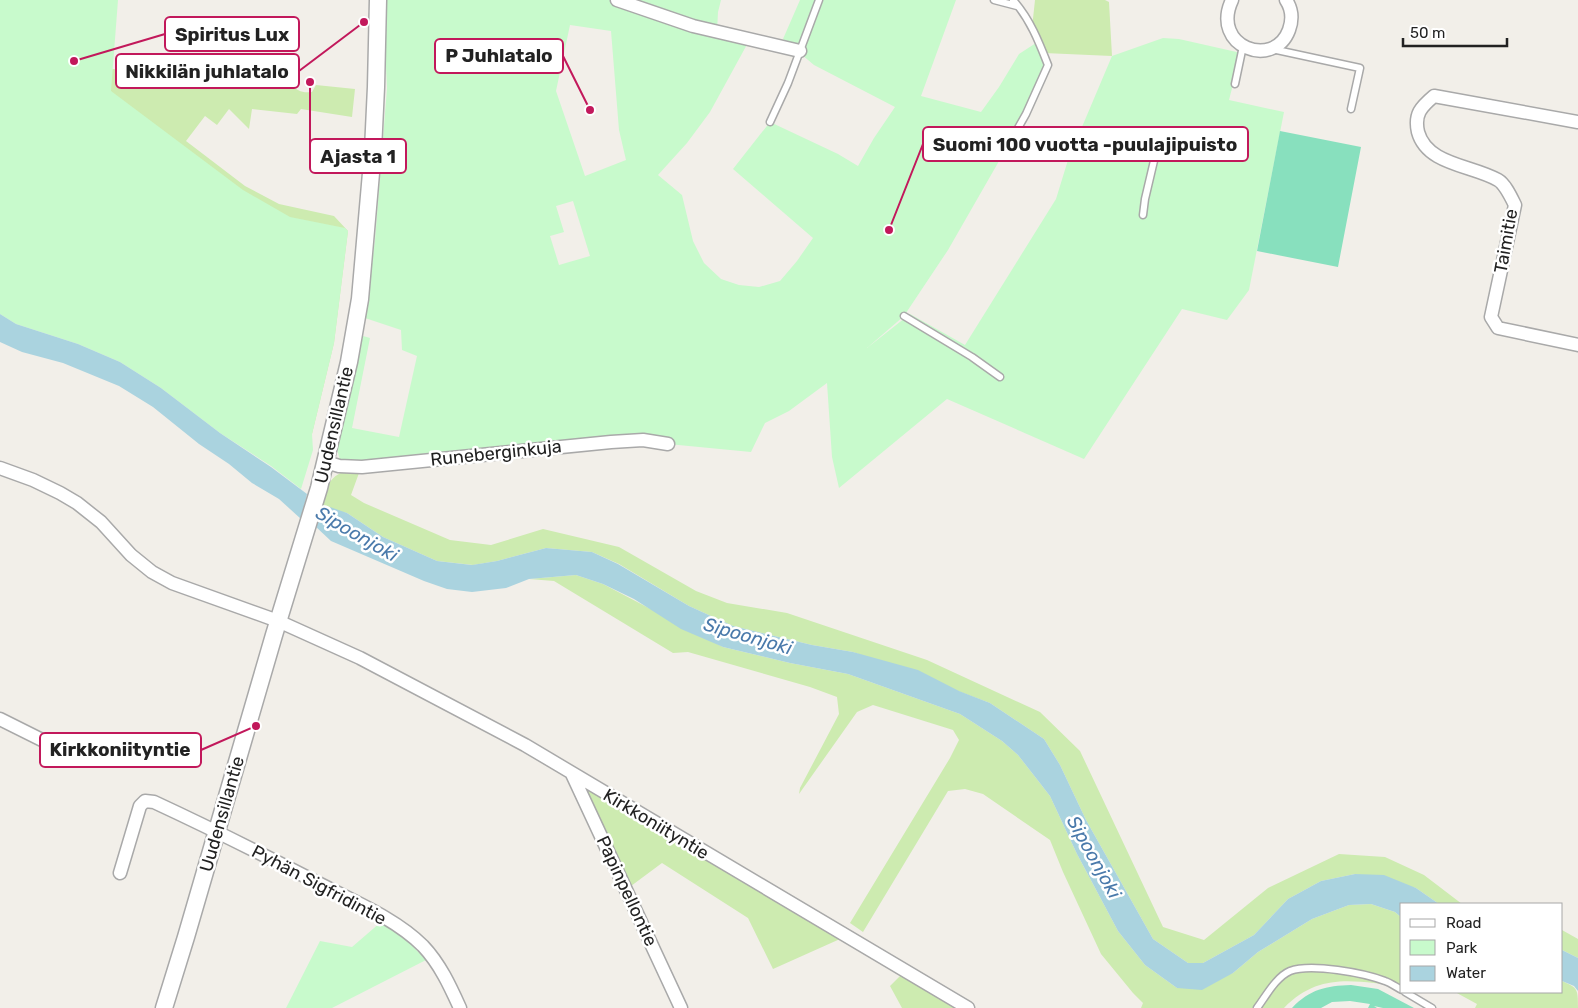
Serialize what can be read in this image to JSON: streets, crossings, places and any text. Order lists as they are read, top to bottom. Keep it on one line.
{"streets":{"street":["Taimitie","Uudensillantie","Runeberginkuja","Kirkkoniityntie","Pyhän Sigfridintie","Papinpellontie"]},"crossings":[["Uudensillantie","Runeberginkuja"],["Uudensillantie","Kirkkoniityntie"],["Uudensillantie","Pyhän Sigfridintie"],["Kirkkoniityntie","Papinpellontie"]],"water":["Sipoonjoki"],"places":["Nikkilän juhlatalo","Spiritus Lux","Ajasta 1","P Juhlatalo","Suomi 100 vuotta -puulajipuisto","Kirkkoniityntie"],"legend":["Road","Park","Water"],"scale_bar":"50 m"}
